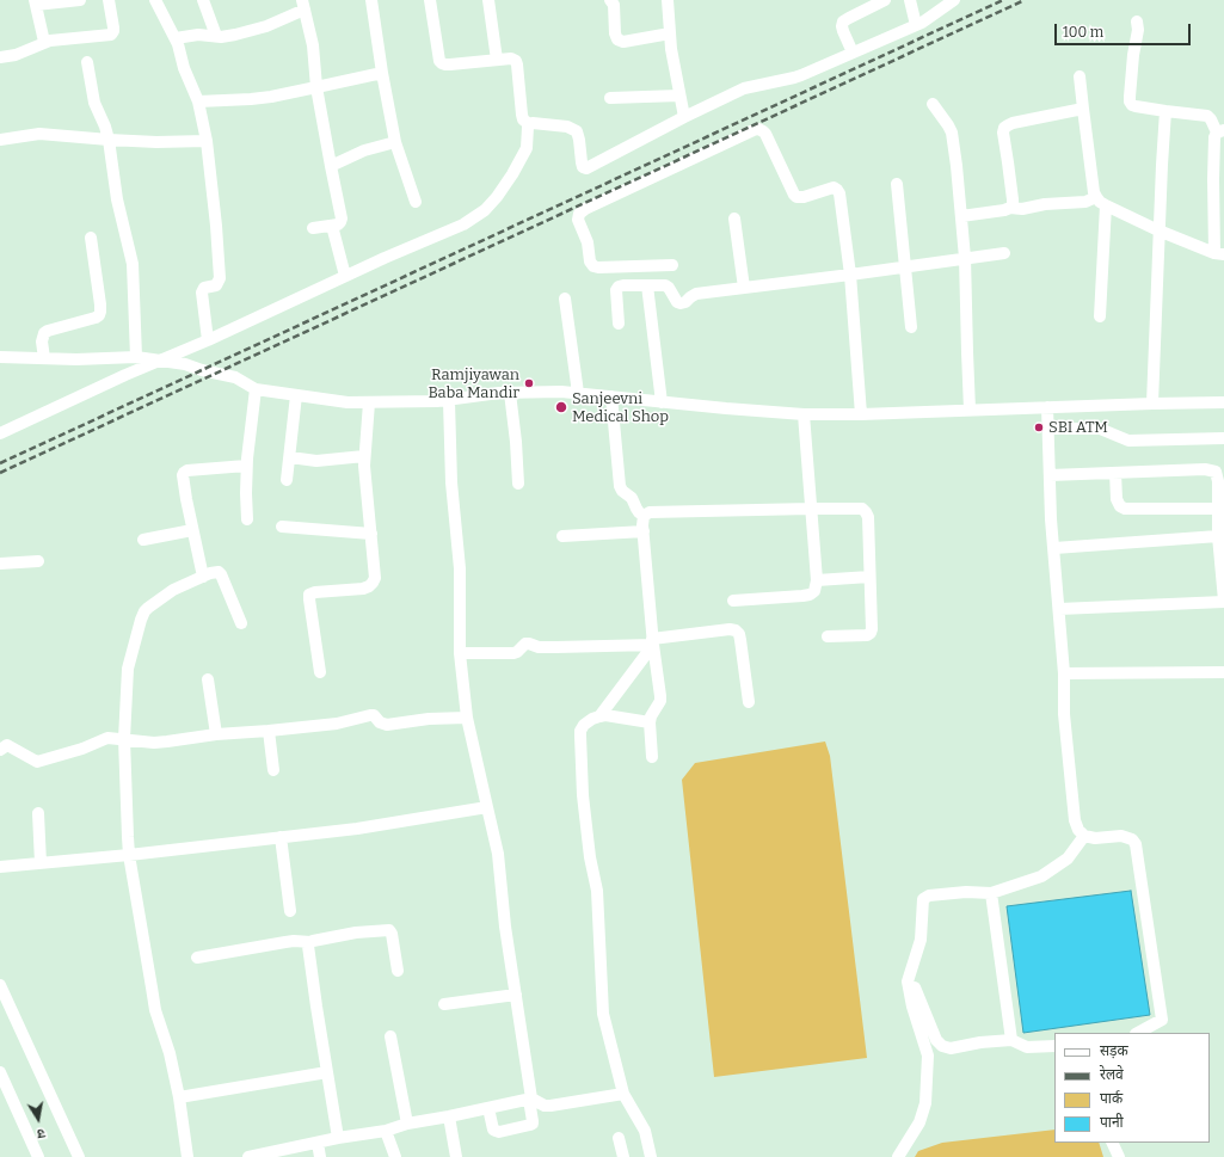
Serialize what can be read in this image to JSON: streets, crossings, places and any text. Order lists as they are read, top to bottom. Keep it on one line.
{"places":["Ramjiyawan Baba Mandir","Sanjeevni Medical Shop","SBI ATM"],"legend":["सड़क","रेलवे","पार्क","पानी"],"scale_bar":"100 m","north":"bottom"}
